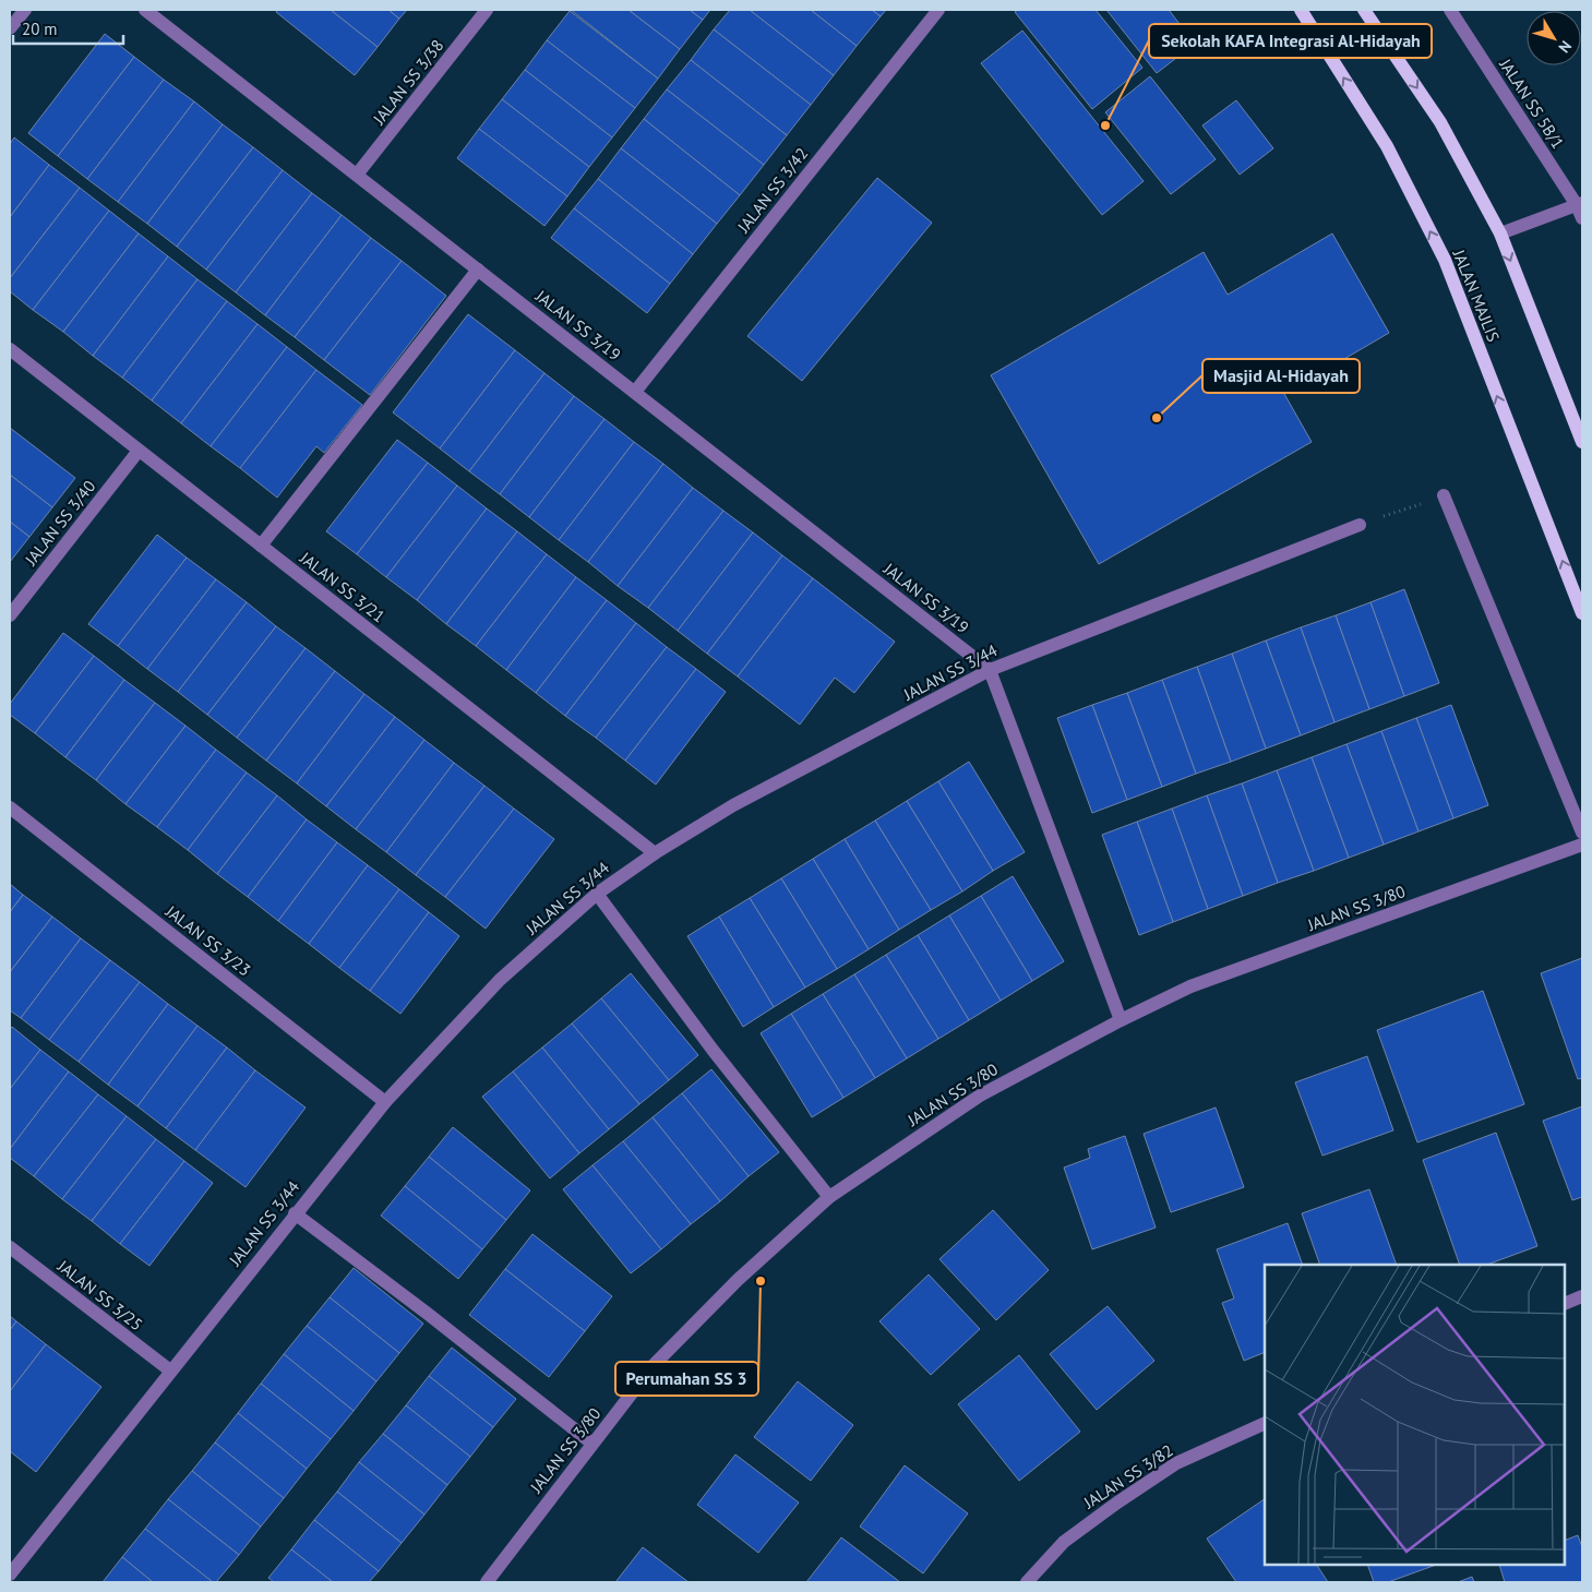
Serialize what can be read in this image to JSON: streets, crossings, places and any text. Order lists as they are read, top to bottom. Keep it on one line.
{"streets":{"main road":["JALAN MAJLIS"],"street":["JALAN SS 3/38","JALAN SS 5B/1","JALAN SS 3/42","JALAN SS 3/19","JALAN SS 3/40","JALAN SS 3/21","JALAN SS 3/44","JALAN SS 3/80","JALAN SS 3/23","JALAN SS 3/25","JALAN SS 3/82"]},"crossings":[["JALAN SS 3/38","JALAN SS 3/19"],["JALAN SS 3/42","JALAN SS 3/19"],["JALAN SS 3/19","JALAN SS 3/44"],["JALAN SS 3/40","JALAN SS 3/21"],["JALAN SS 3/21","JALAN SS 3/44"],["JALAN SS 3/44","JALAN SS 3/23"],["JALAN SS 3/44","JALAN SS 3/25"]],"places":["Sekolah KAFA Integrasi Al-Hidayah","Masjid Al-Hidayah","Perumahan SS 3"],"scale_bar":"20 m","north":"bottom right"}
